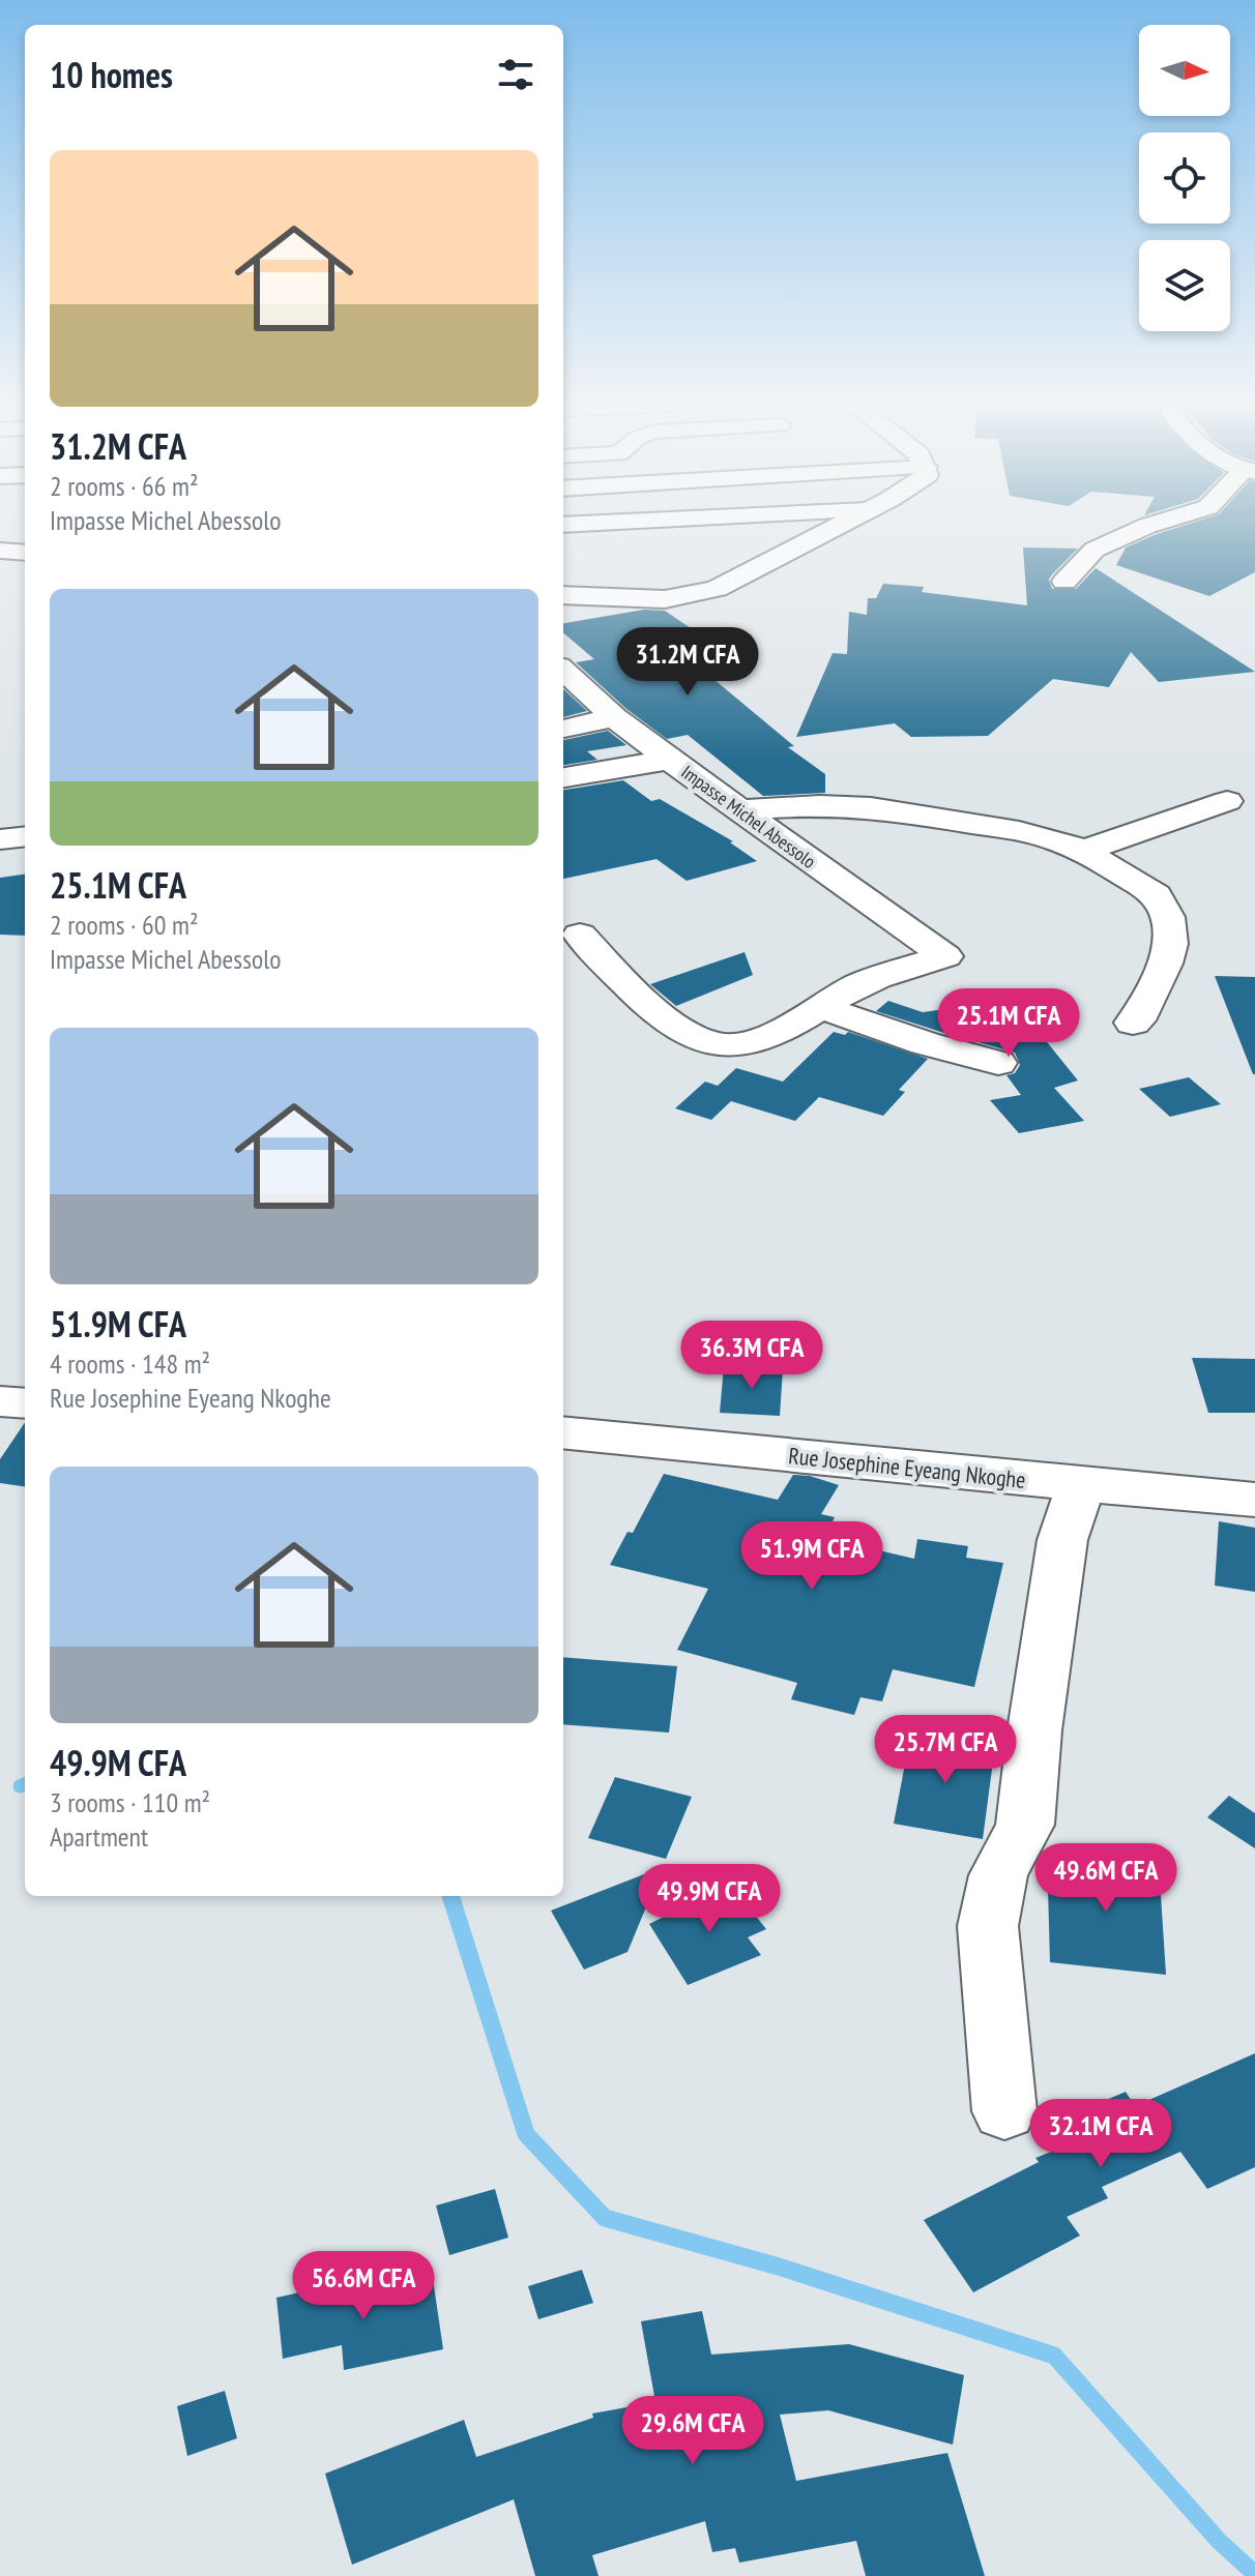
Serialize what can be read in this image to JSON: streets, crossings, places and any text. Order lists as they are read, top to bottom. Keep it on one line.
{"streets":{"street":["Impasse Michel Abessolo","Rue Josephine Eyeang Nkoghe"]},"north":"right","page":{"heading":"10 homes","list":[{"name":"31.2M CFA","note":"2 rooms · 66 m² · Impasse Michel Abessolo"},{"name":"25.1M CFA","note":"2 rooms · 60 m² · Impasse Michel Abessolo"},{"name":"51.9M CFA","note":"4 rooms · 148 m² · Rue Josephine Eyeang Nkoghe"},{"name":"49.9M CFA","note":"3 rooms · 110 m² · Apartment"}],"price":["31.2M CFA","25.1M CFA","36.3M CFA","51.9M CFA","25.7M CFA","49.6M CFA","49.9M CFA","32.1M CFA","56.6M CFA","29.6M CFA"]}}
